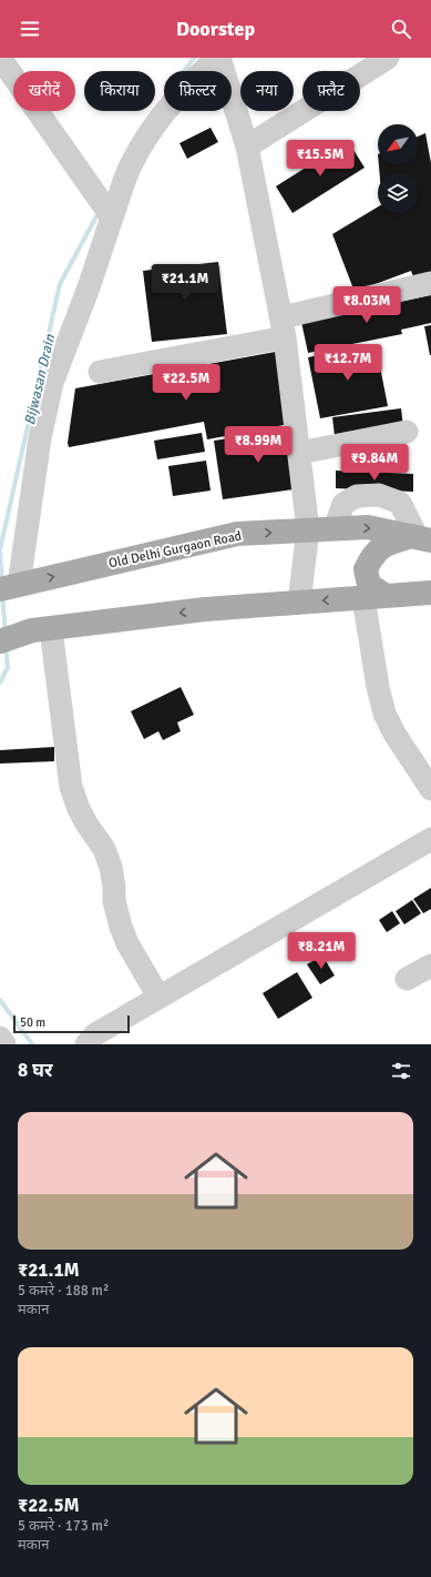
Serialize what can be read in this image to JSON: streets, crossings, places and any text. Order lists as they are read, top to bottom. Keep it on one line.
{"streets":{"main road":["Old Delhi Gurgaon Road"]},"water":["Bijwasan Drain"],"scale_bar":"50 m","north":"bottom left","page":{"header":"Doorstep","chip":["खरीदें","किराया","फ़िल्टर","नया","फ़्लैट"],"price":["₹15.5M","₹21.1M","₹8.03M","₹12.7M","₹22.5M","₹8.99M","₹9.84M","₹8.21M"],"scale":"50 m","heading":"8 घर","list":[{"name":"₹21.1M","note":"5 कमरे · 188 m² · मकान"},{"name":"₹22.5M","note":"5 कमरे · 173 m² · मकान"}]}}
